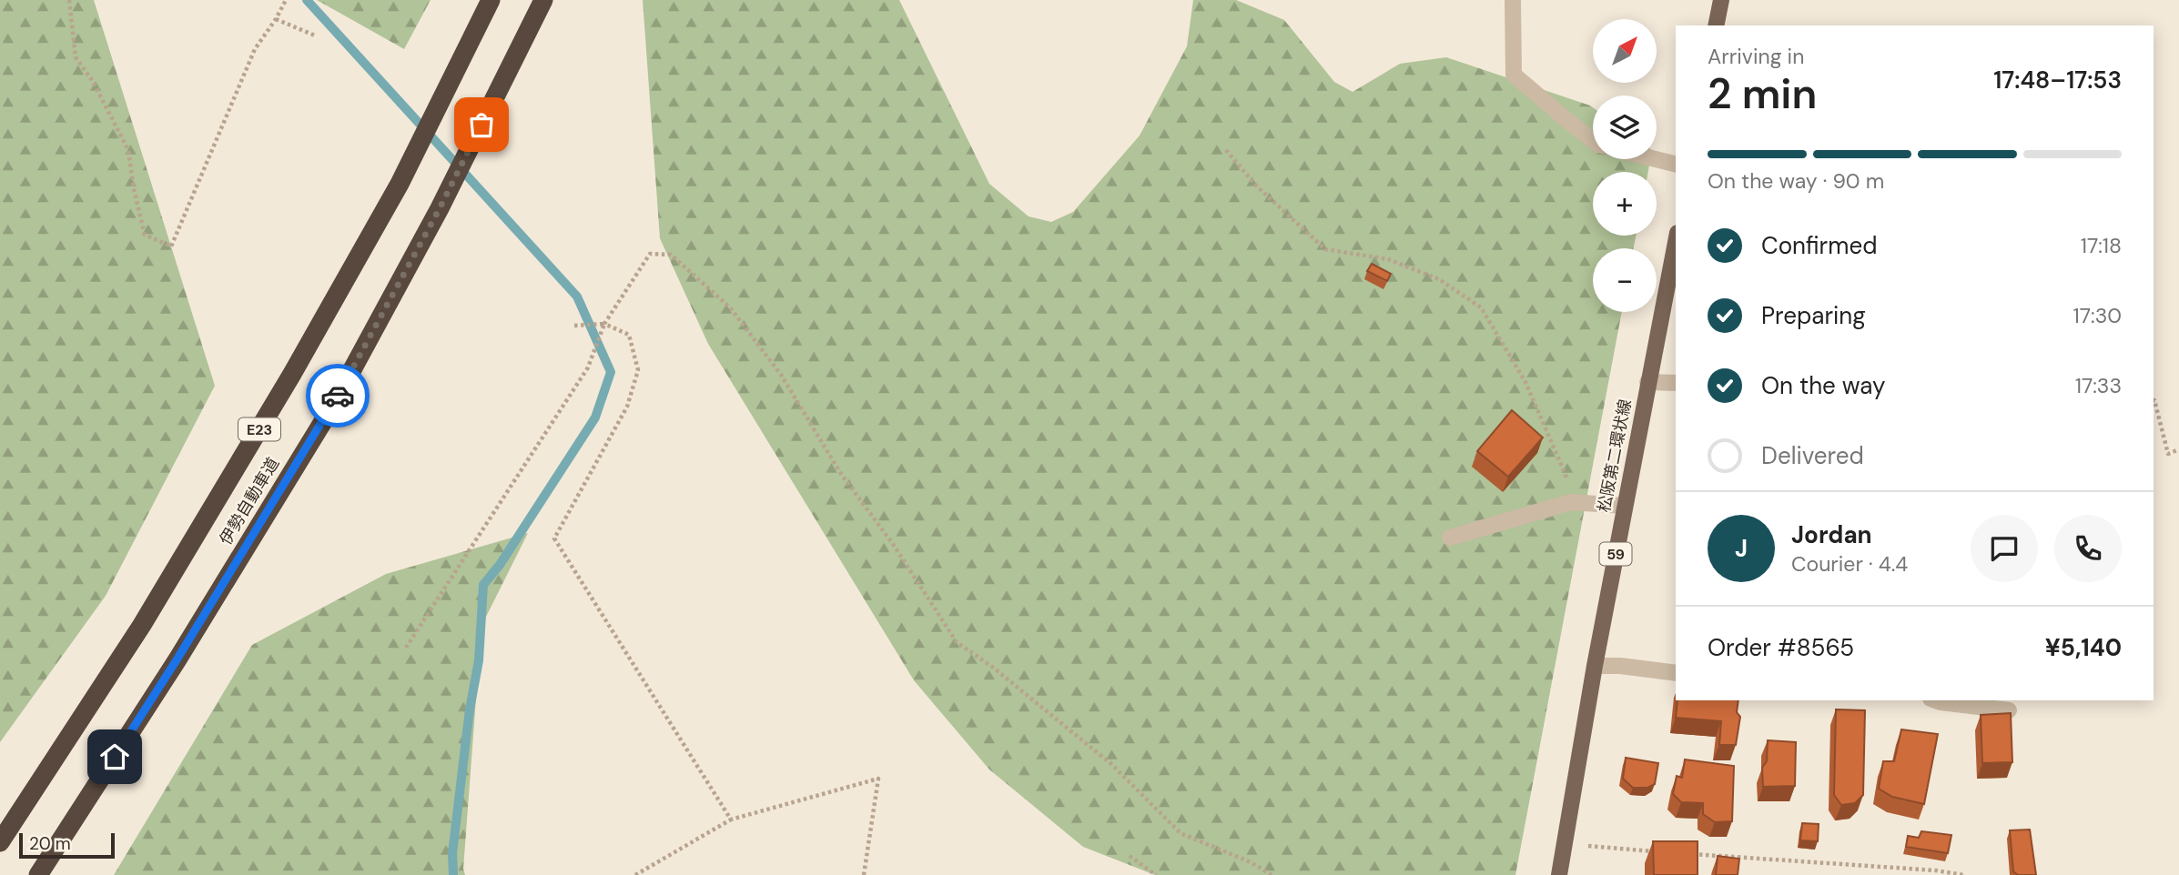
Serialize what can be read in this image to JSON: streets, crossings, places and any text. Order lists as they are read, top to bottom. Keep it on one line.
{"streets":{"highway":["E23","伊勢自動車道"],"main road":["松阪第二環状線","59"]},"scale_bar":"20 m","north":"top right","page":{"map_buttons":["+","−"],"heading":["2 min","Arriving in","17:48–17:53"],"panel":["Jordan","Courier · 4.4","Order #8565","¥5,140"],"bar":"On the way · 90 m","list":[["Confirmed","17:18"],["Preparing","17:30"],["On the way","17:33"],"Delivered"],"round":"J","scale":"20 m"}}
